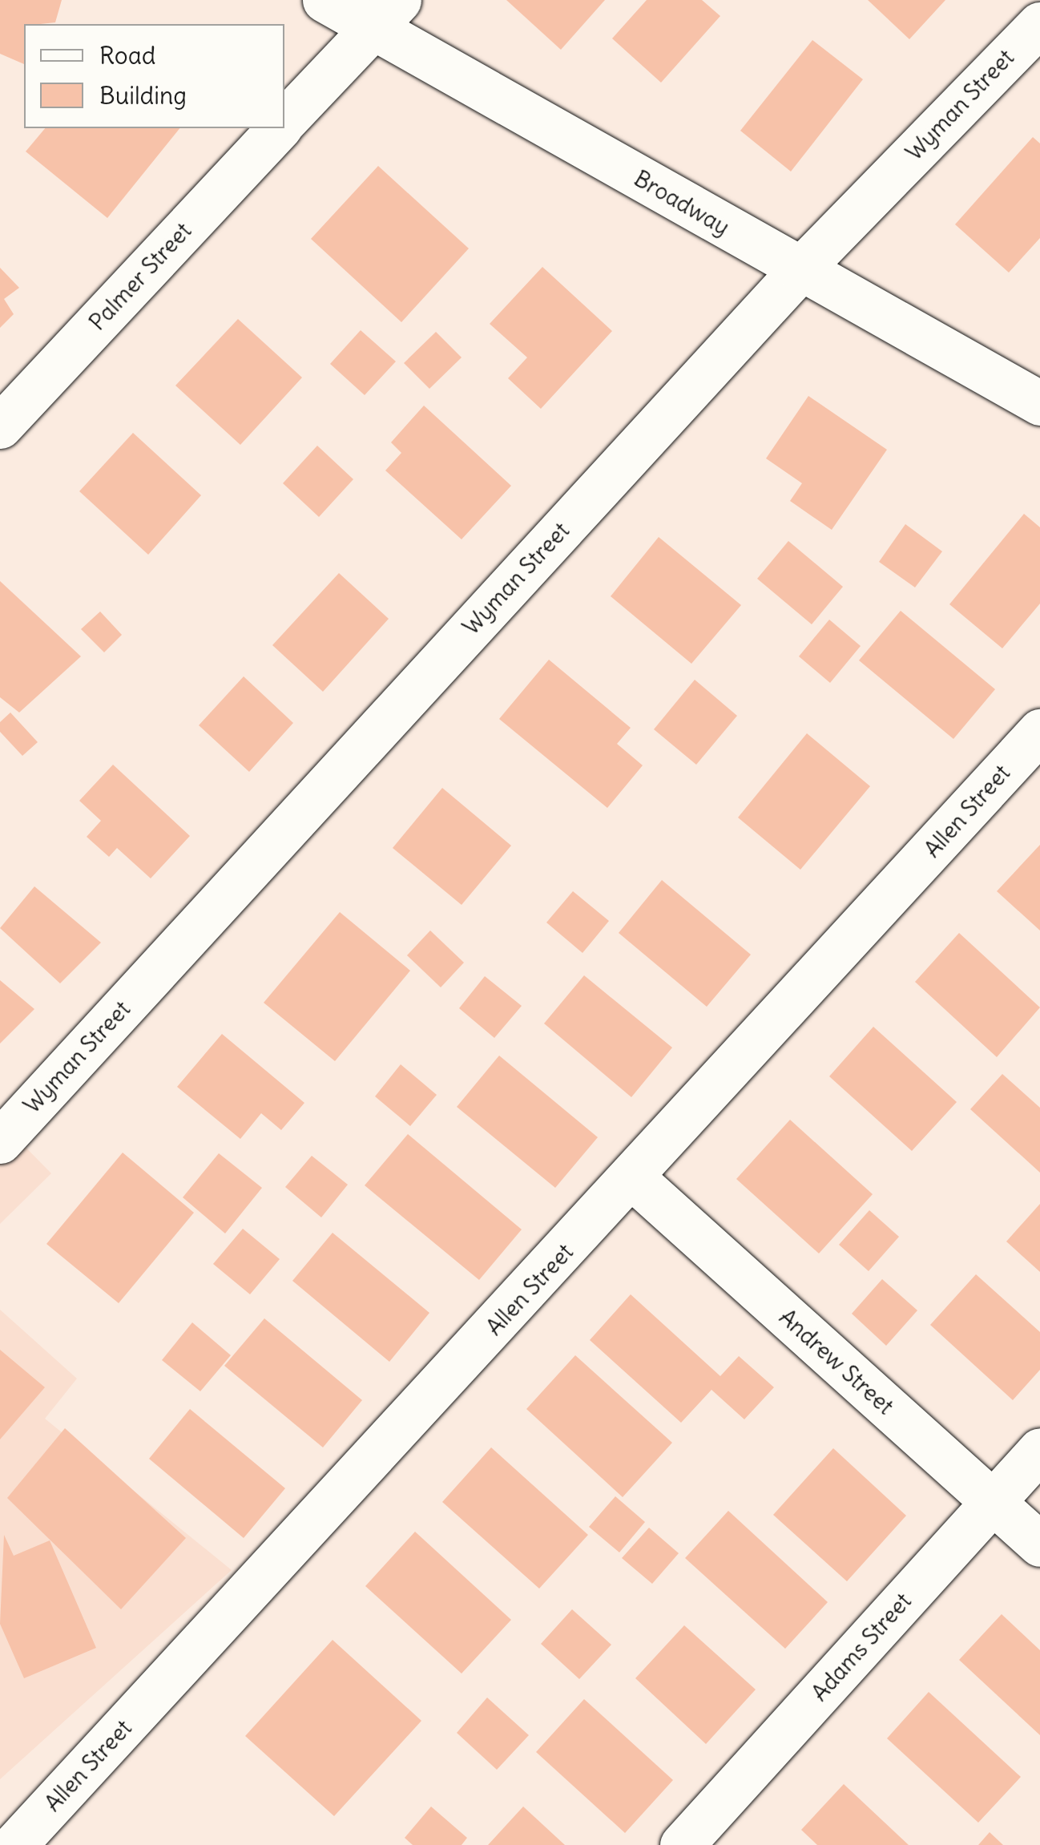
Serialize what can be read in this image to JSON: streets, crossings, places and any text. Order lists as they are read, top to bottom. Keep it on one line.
{"streets":{"street":["Wyman Street","Broadway","Palmer Street","Allen Street","Andrew Street","Adams Street"]},"crossings":[["Wyman Street","Broadway"],["Broadway","Palmer Street"],["Allen Street","Andrew Street"],["Andrew Street","Adams Street"]],"legend":["Road","Building"]}
